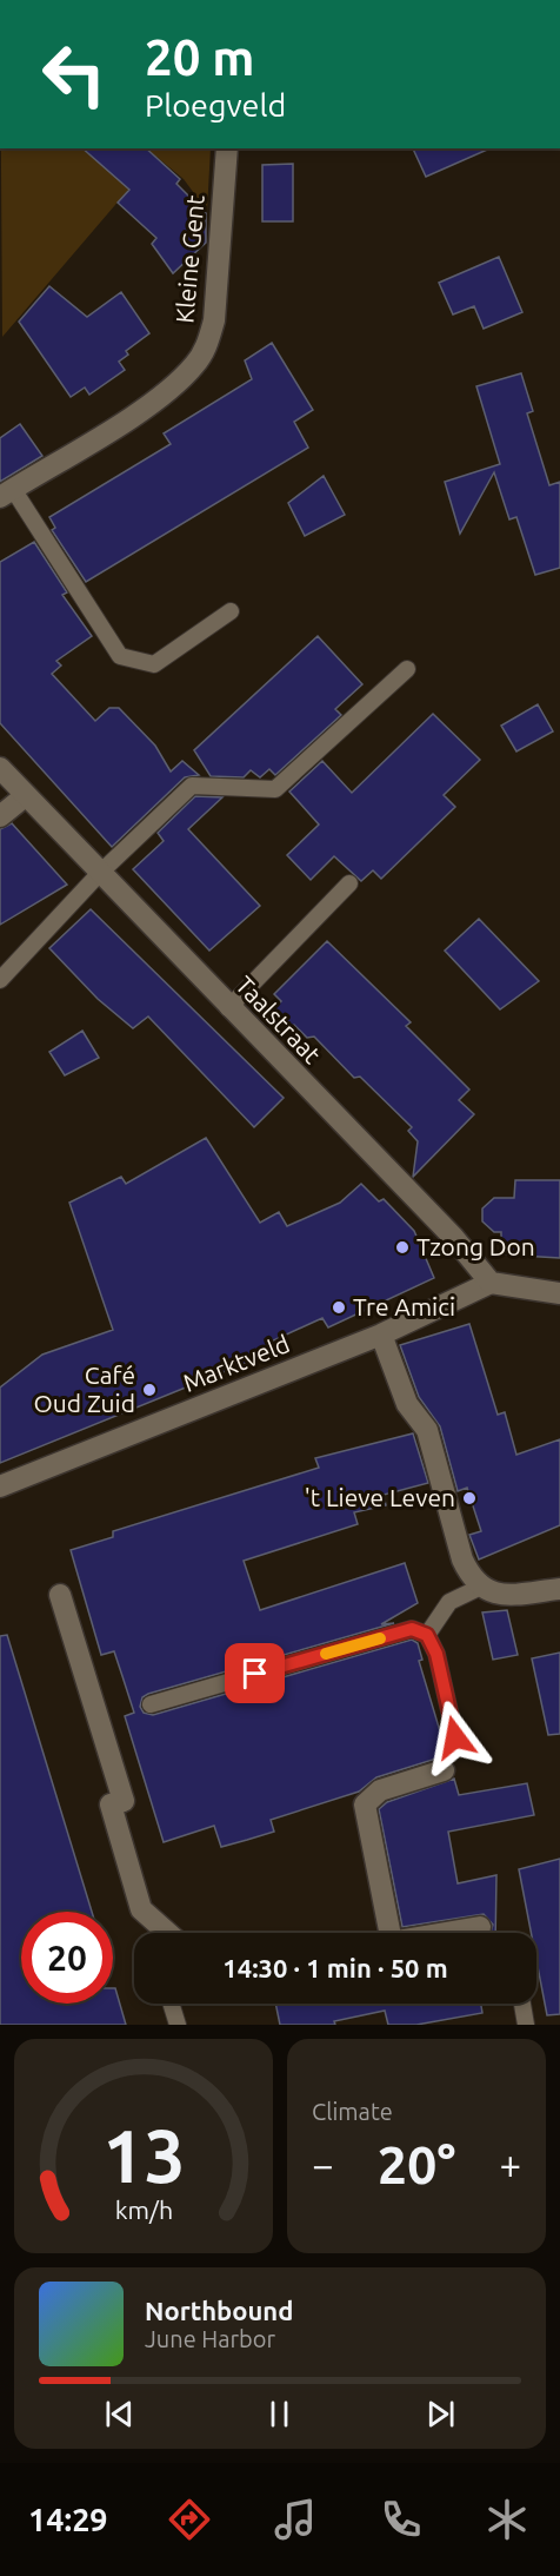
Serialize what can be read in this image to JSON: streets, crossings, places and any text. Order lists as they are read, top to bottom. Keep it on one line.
{"streets":{"street":["Kleine Gent","Taalstraat","Marktveld"]},"crossings":[["Taalstraat","Marktveld"]],"places":["Tzong Don","Tre Amici","Café Oud Zuid","'t Lieve Leven"],"page":{"turn":["20 m","Ploegveld"],"limit":"20","trip":"14:30 · 1 min · 50 m","tile":"Climate","heat":["−","20°","+"],"song":["Northbound","June Harbor"],"tabs":"14:29","gauge":["13","km/h"]}}
